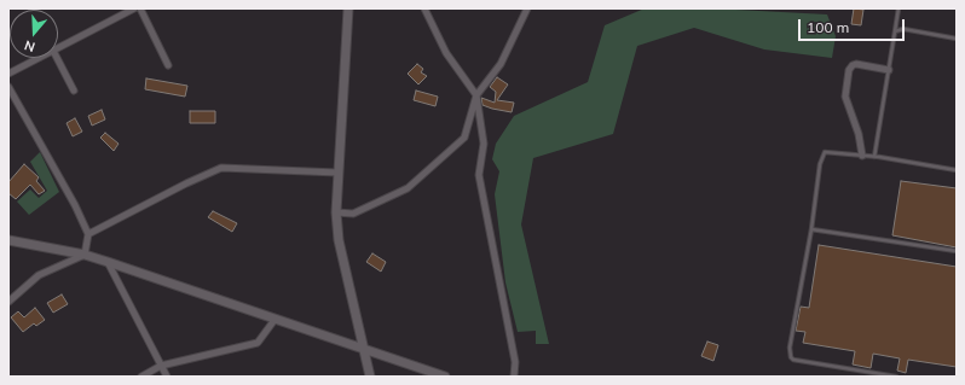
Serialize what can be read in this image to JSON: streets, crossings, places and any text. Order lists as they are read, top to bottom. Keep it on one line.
{"scale_bar":"100 m","north":"bottom"}
